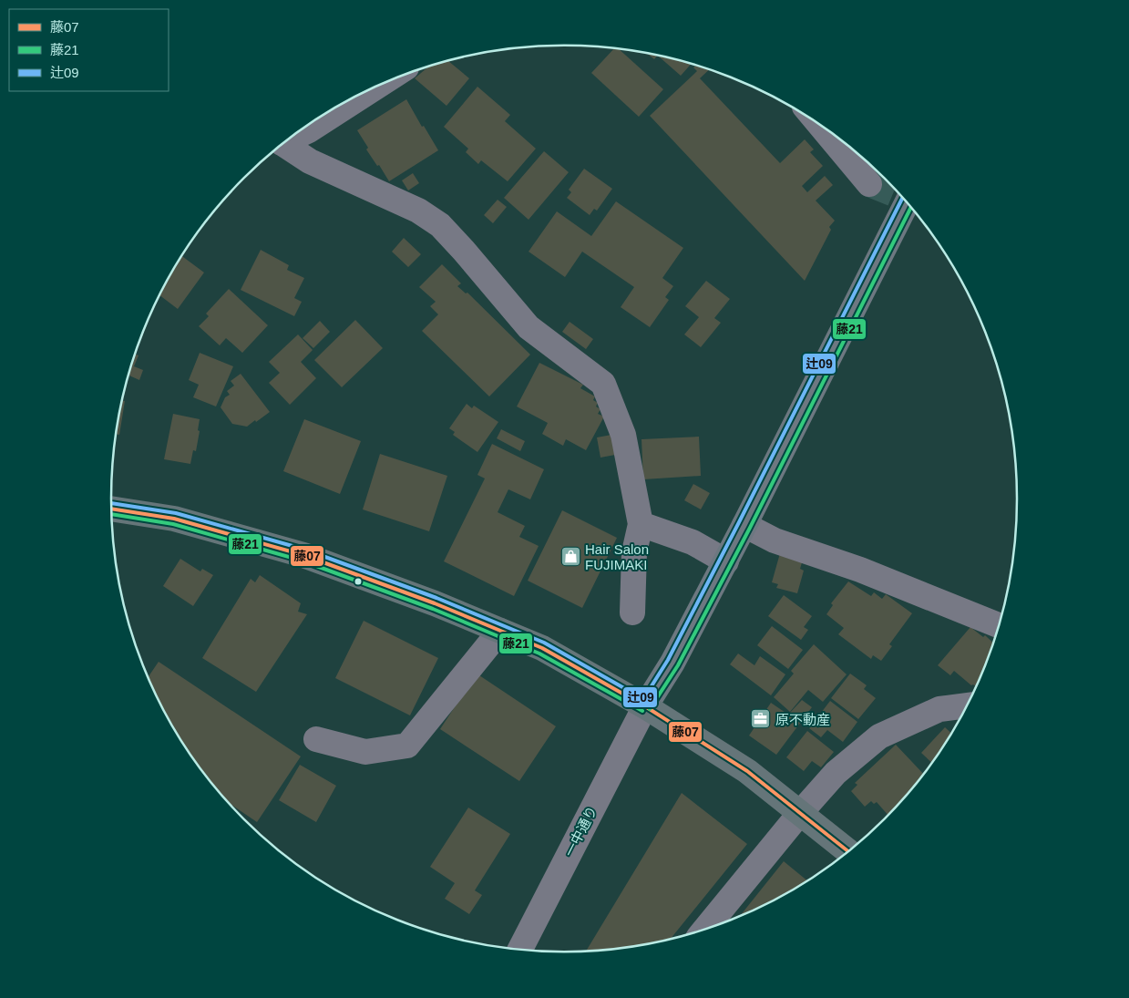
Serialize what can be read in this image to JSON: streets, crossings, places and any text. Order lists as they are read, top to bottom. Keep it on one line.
{"streets":{"street":["一中通り"]},"places":{"shop":["Hair Salon FUJIMAKI"],"office":["原不動産"]},"lines":["transit line 辻09","transit line 藤21","transit line 藤07"],"legend":["藤07","藤21","辻09"]}
